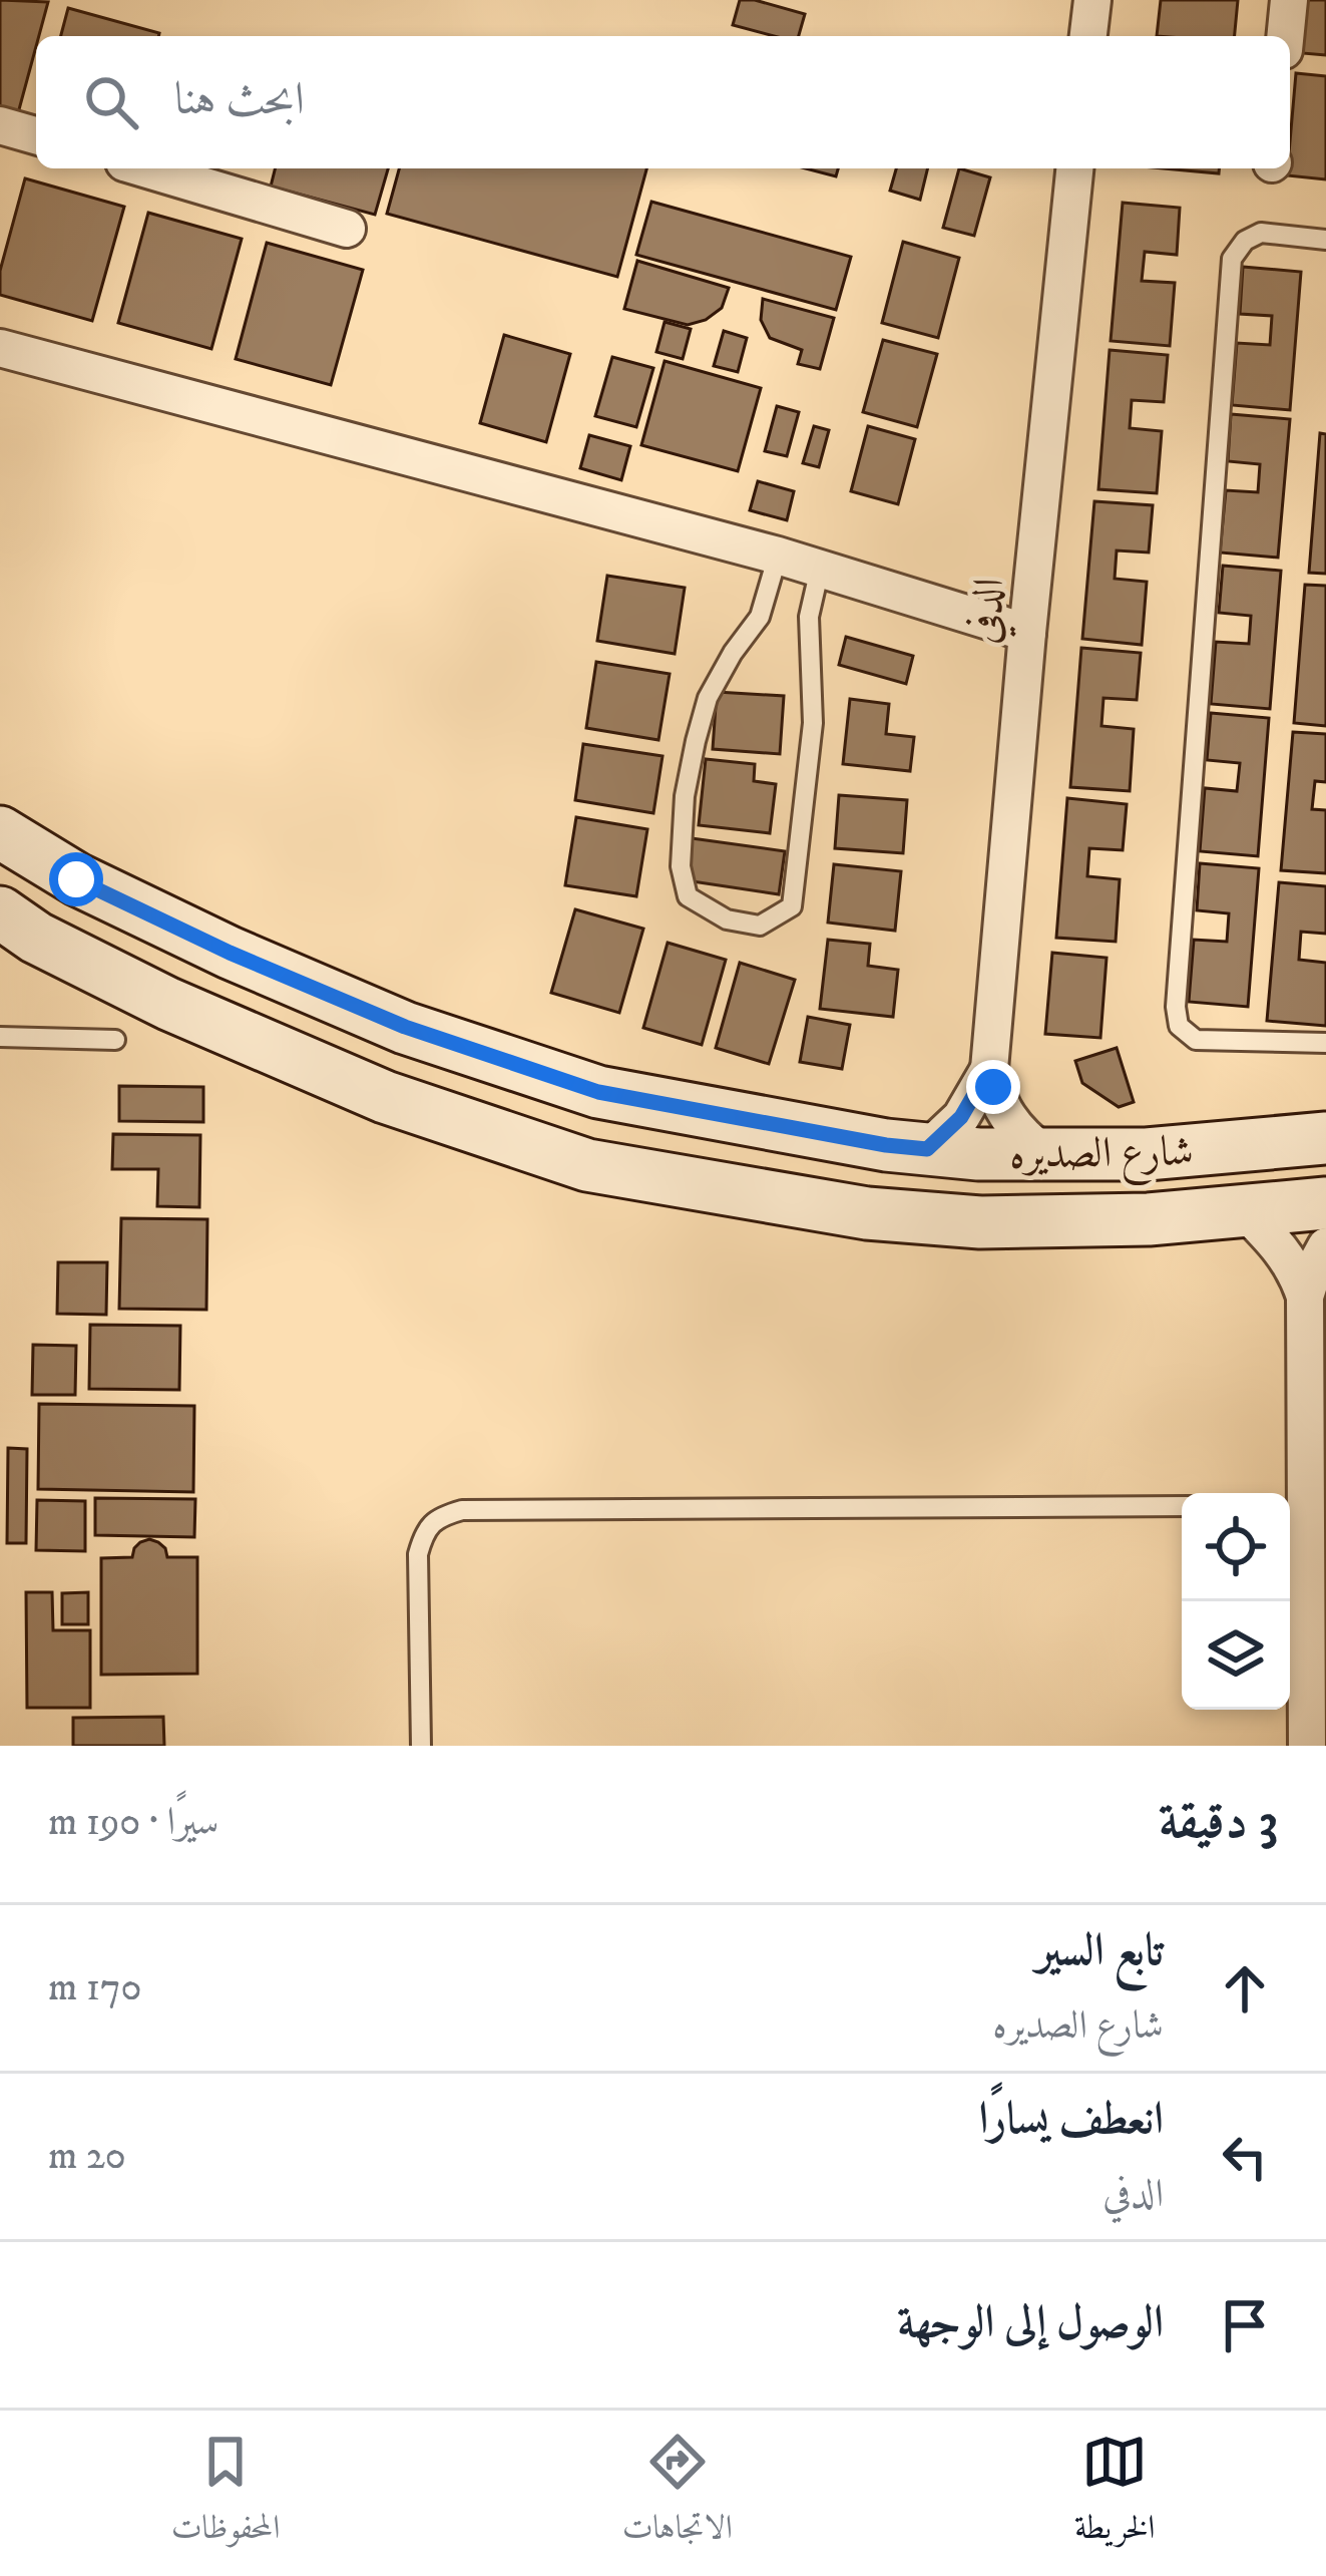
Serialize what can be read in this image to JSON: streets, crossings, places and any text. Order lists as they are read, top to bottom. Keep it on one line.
{"streets":{"main road":["شارع الصديره"],"street":["الدفي"]},"crossings":[["الدفي","شارع الصديره"]],"page":{"search":"ابحث هنا","heading":["3 دقيقة","سيرًا · 190 m"],"list":[["تابع السير","شارع الصديره","170 m"],["انعطف يسارًا","الدفي","20 m"],"الوصول إلى الوجهة"],"nav":["الخريطة","الاتجاهات","المحفوظات"]}}
